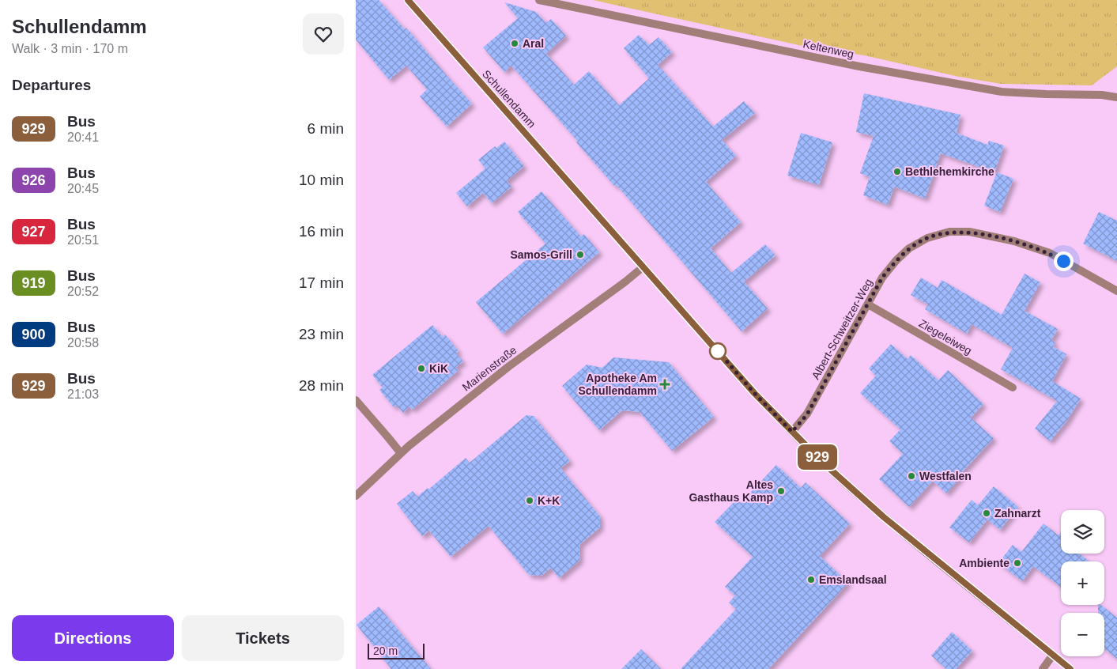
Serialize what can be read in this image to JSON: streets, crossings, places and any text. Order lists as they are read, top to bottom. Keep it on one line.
{"streets":{"main road":["Schullendamm"],"street":["Keltenweg","Albert-Schweitzer-Weg","Ziegeleiweg","Marienstraße"]},"crossings":[["Schullendamm","Albert-Schweitzer-Weg"],["Schullendamm","Marienstraße"],["Albert-Schweitzer-Weg","Ziegeleiweg"]],"places":{"other":["Aral","Bethlehemkirche","Samos-Grill","KiK","Westfalen","Altes Gasthaus Kamp","K+K","Zahnarzt","Ambiente","Emslandsaal"],"health":["Apotheke Am Schullendamm"]},"lines":["bus line 929"],"scale_bar":"20 m","page":{"heading":[["Schullendamm","Walk · 3 min · 170 m"],"Departures"],"on_map":"929","list":[{"mark":"929","name":"Bus","note":"20:41","value":"6 min"},{"mark":"926","name":"Bus","note":"20:45","value":"10 min"},{"mark":"927","name":"Bus","note":"20:51","value":"16 min"},{"mark":"919","name":"Bus","note":"20:52","value":"17 min"},{"mark":"900","name":"Bus","note":"20:58","value":"23 min"},{"mark":"929","name":"Bus","note":"21:03","value":"28 min"}],"map_buttons":["+","−"],"buttons":["Directions","Tickets"],"scale":"20 m"}}
